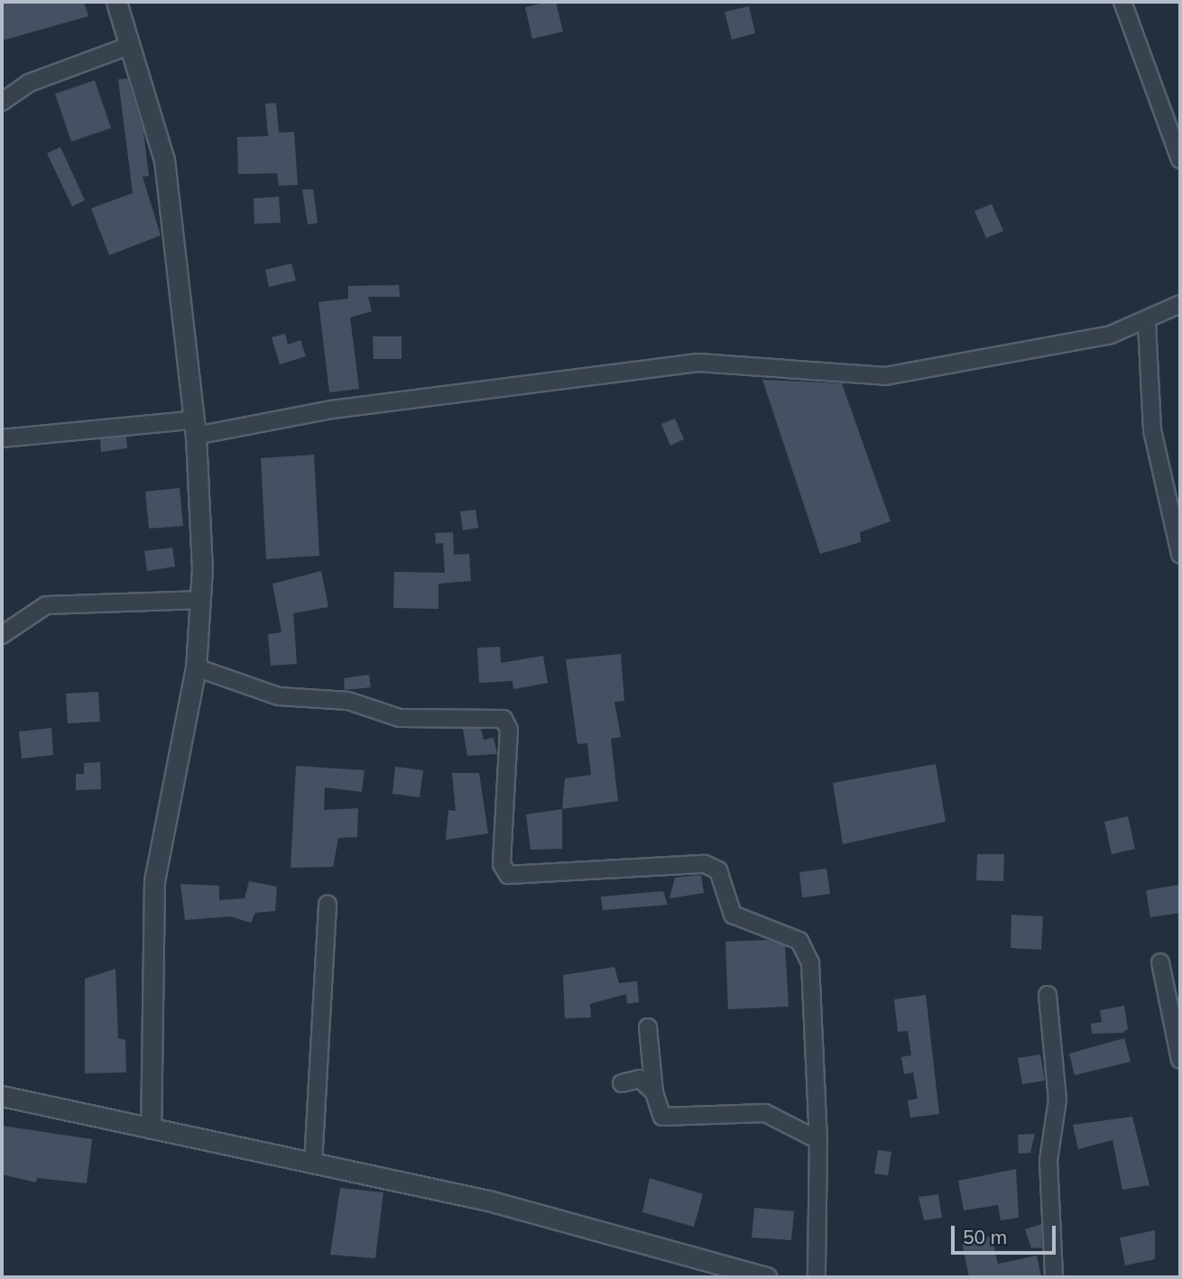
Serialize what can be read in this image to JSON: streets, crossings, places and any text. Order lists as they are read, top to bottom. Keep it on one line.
{"scale_bar":"50 m"}
